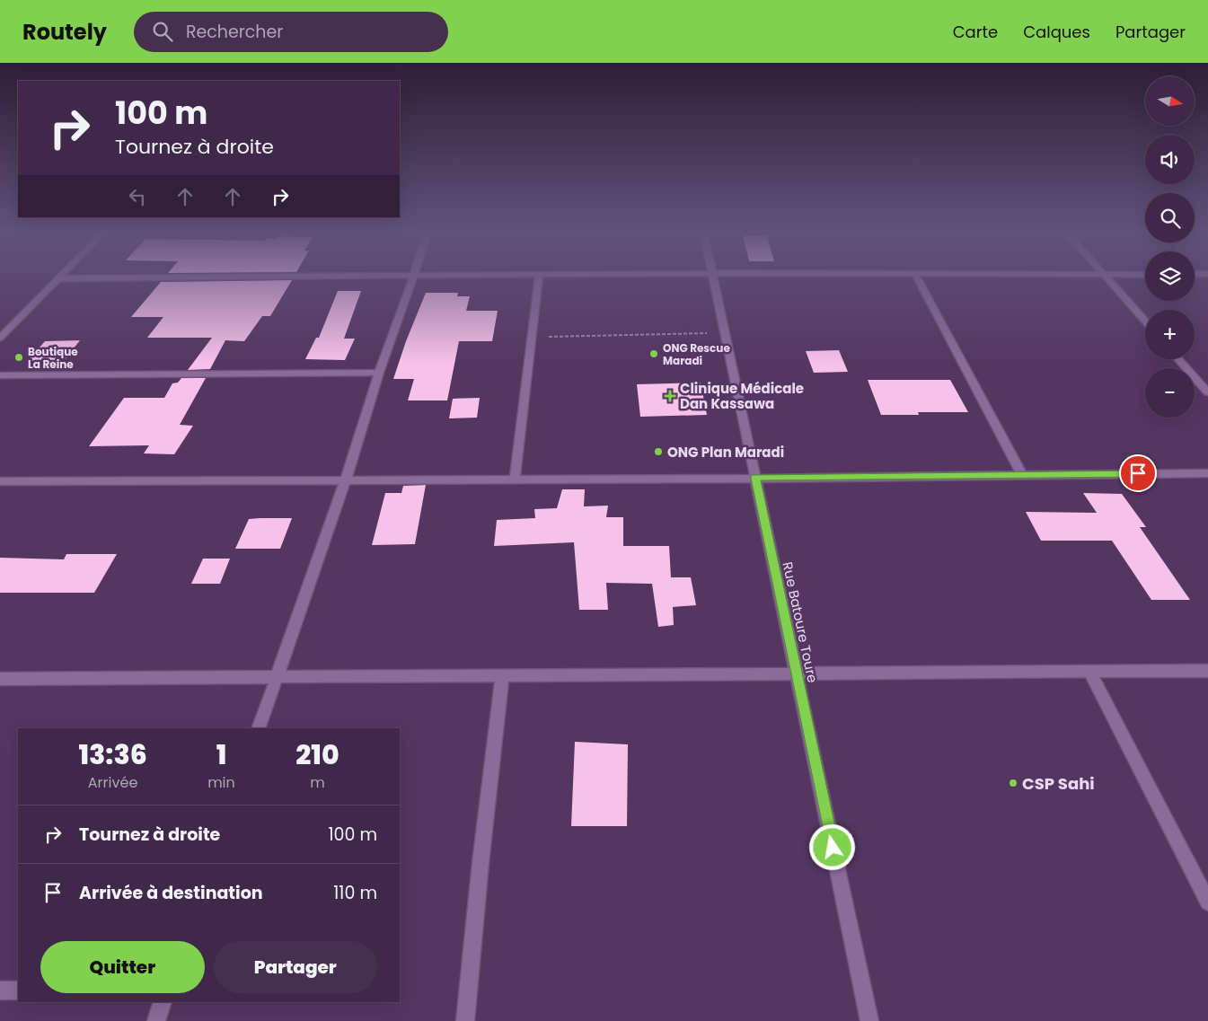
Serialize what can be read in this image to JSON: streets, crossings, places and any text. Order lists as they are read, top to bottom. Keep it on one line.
{"streets":{"street":["Rue Batoure Toure"]},"places":{"other":["ONG Rescue Maradi","Boutique La Reine","ONG Plan Maradi","CSP Sahi"],"health":["Clinique Médicale Dan Kassawa"]},"north":"right","page":{"header":"Routely","search":"Rechercher","nav":["Carte","Calques","Partager"],"map_buttons":["+","−"],"turn":["100 m","Tournez à droite"],"eta":["13:36","Arrivée","1","min","210","m"],"list":[{"name":"Tournez à droite","value":"100 m"},{"name":"Arrivée à destination","value":"110 m"}],"buttons":["Quitter","Partager"]}}
